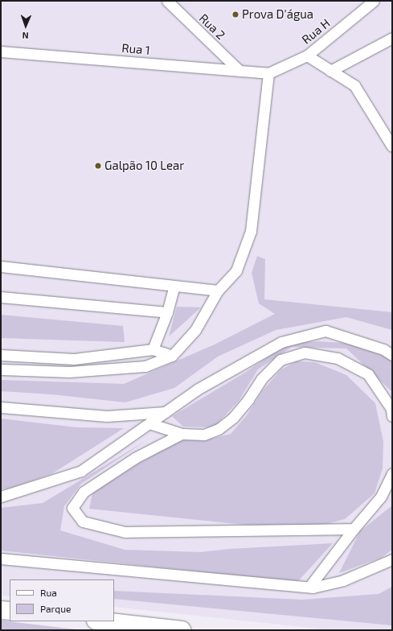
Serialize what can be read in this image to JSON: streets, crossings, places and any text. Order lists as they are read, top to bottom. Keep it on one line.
{"streets":{"lane":["Rua 2","Rua H","Rua 1"]},"crossings":[["Rua 2","Rua 1"],["Rua H","Rua 1"]],"places":["Prova D'água","Galpão 10 Lear"],"legend":["Rua","Parque"],"north":"bottom"}
